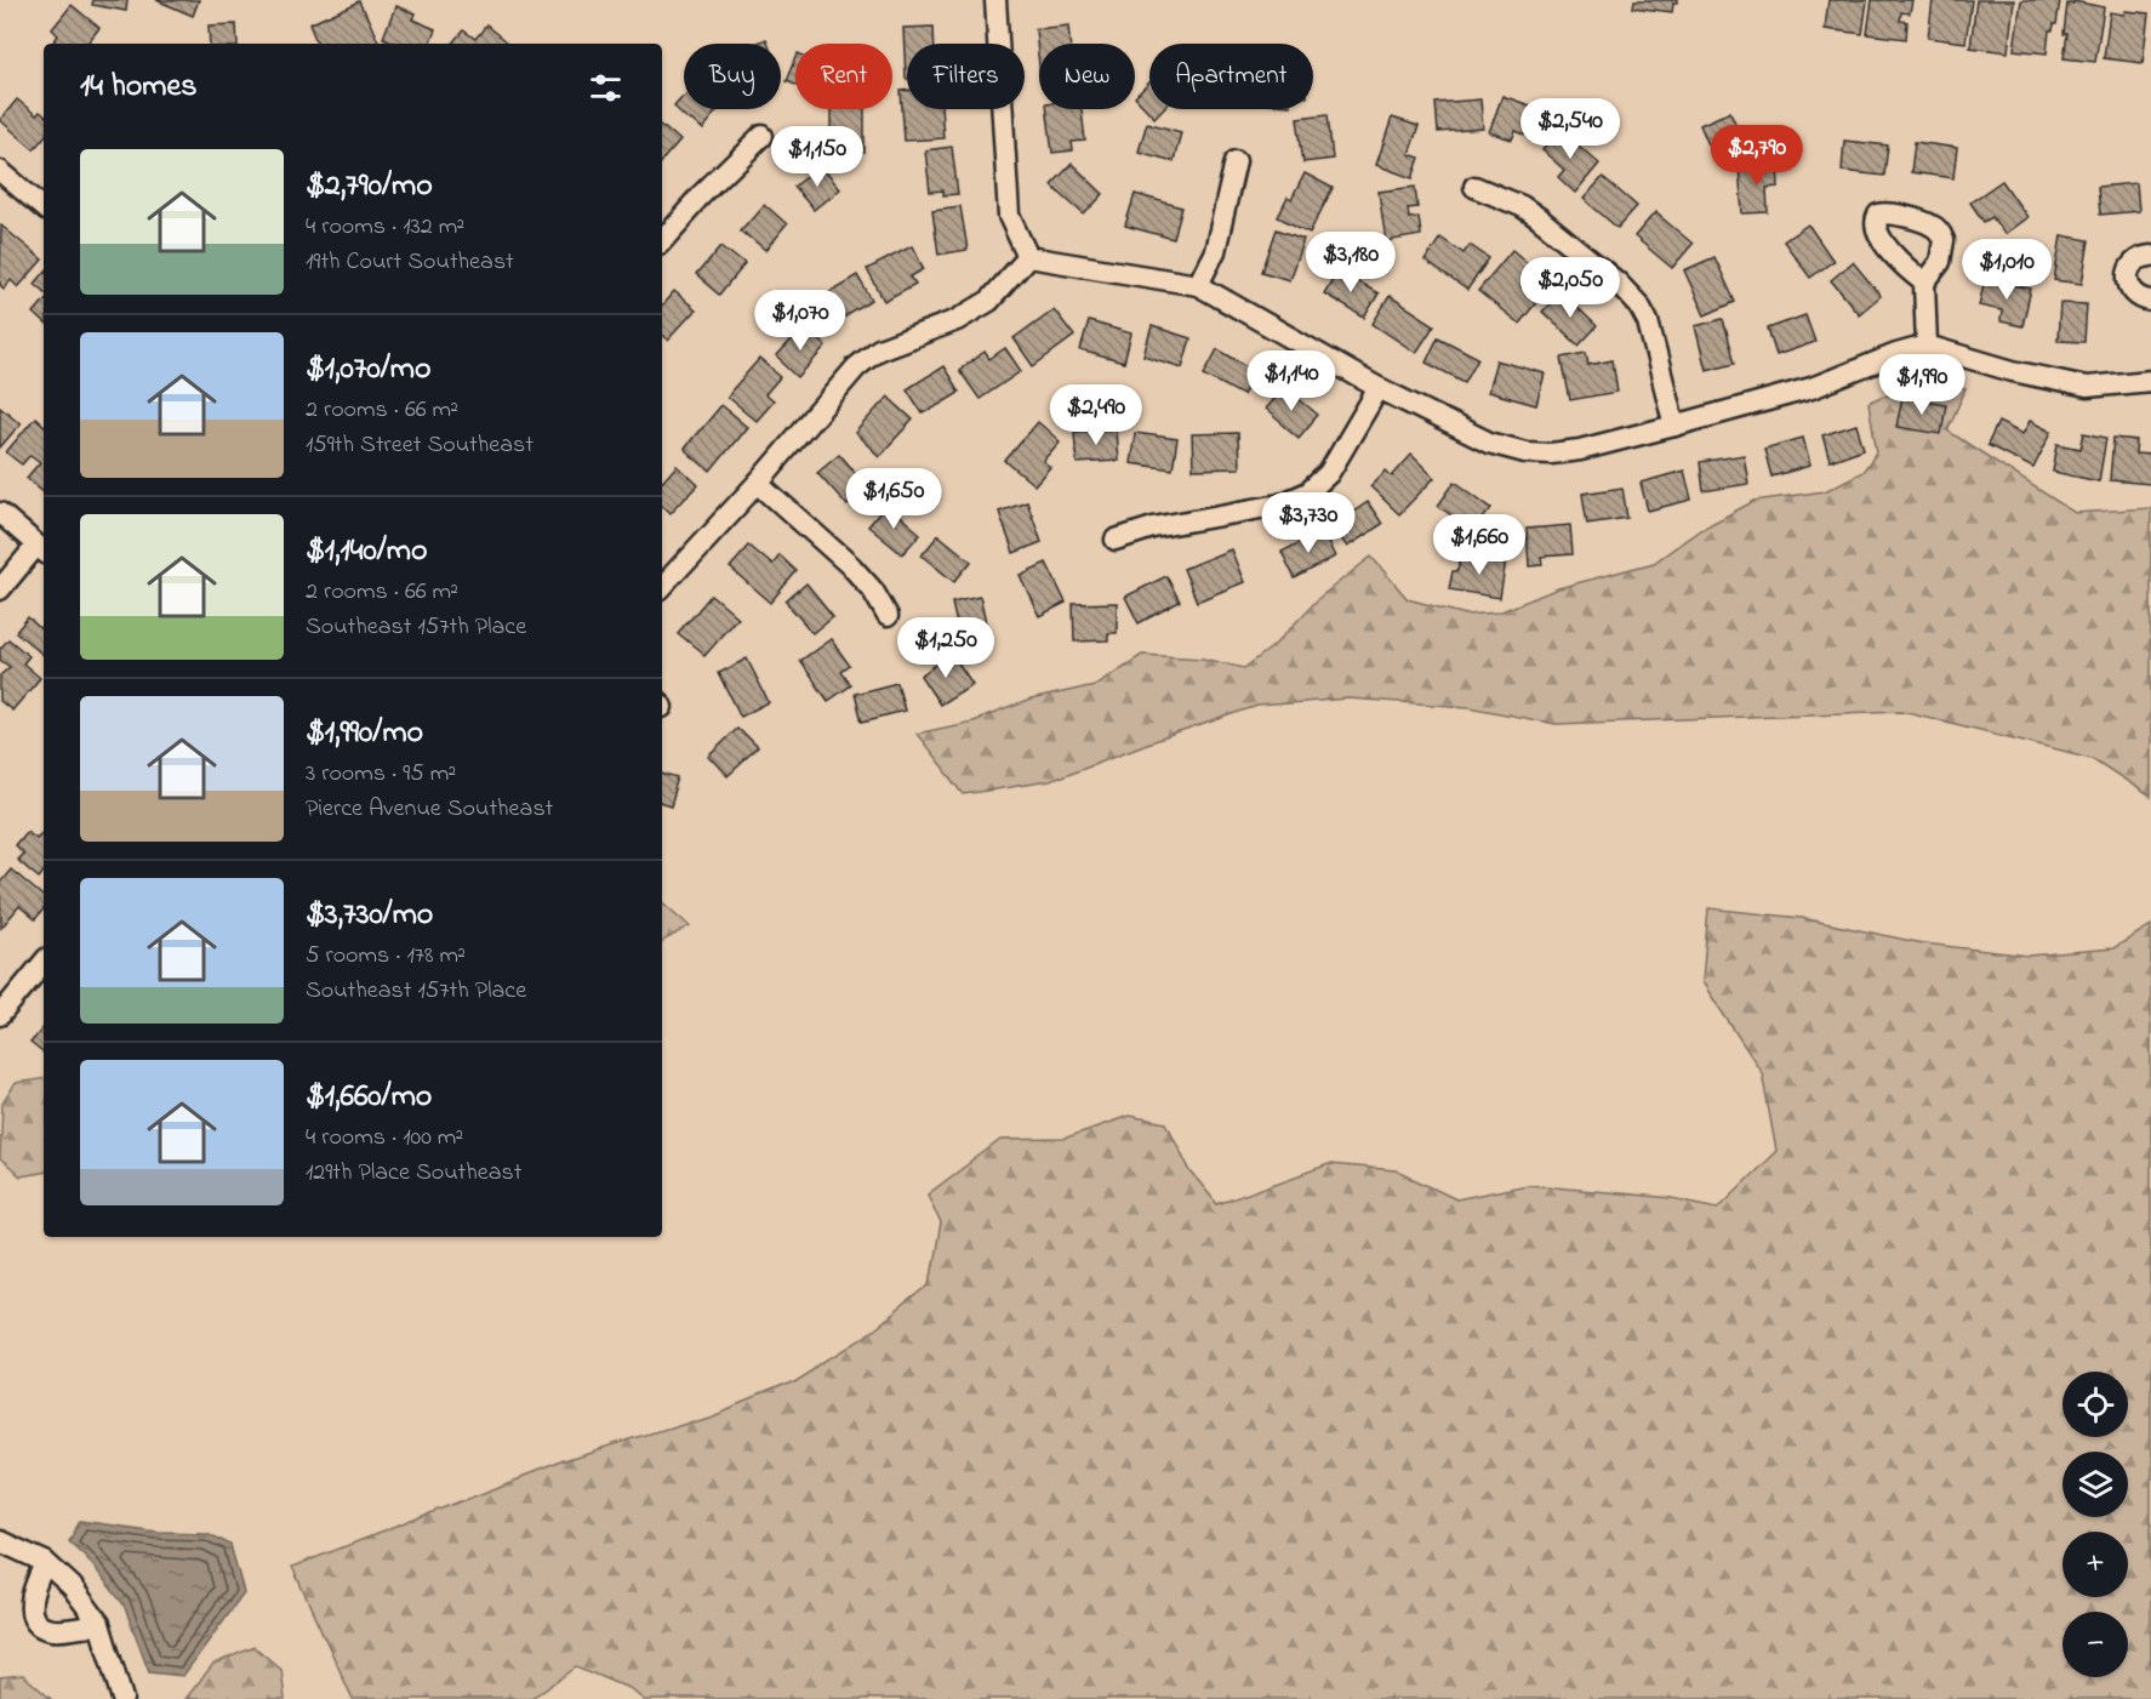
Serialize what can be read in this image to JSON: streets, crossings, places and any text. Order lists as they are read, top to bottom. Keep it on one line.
{"page":{"chip":["Buy","Rent","Filters","New","Apartment"],"heading":"14 homes","price":["$2,540","$2,790","$1,150","$3,180","$1,010","$2,050","$1,070","$1,140","$1,990","$2,490","$1,650","$3,730","$1,660","$1,250"],"list":[{"name":"$2,790/mo","note":"4 rooms · 132 m² · 19th Court Southeast"},{"name":"$1,070/mo","note":"2 rooms · 66 m² · 159th Street Southeast"},{"name":"$1,140/mo","note":"2 rooms · 66 m² · Southeast 157th Place"},{"name":"$1,990/mo","note":"3 rooms · 95 m² · Pierce Avenue Southeast"},{"name":"$3,730/mo","note":"5 rooms · 178 m² · Southeast 157th Place"},{"name":"$1,660/mo","note":"4 rooms · 100 m² · 129th Place Southeast"}],"map_buttons":["+","−"]}}
